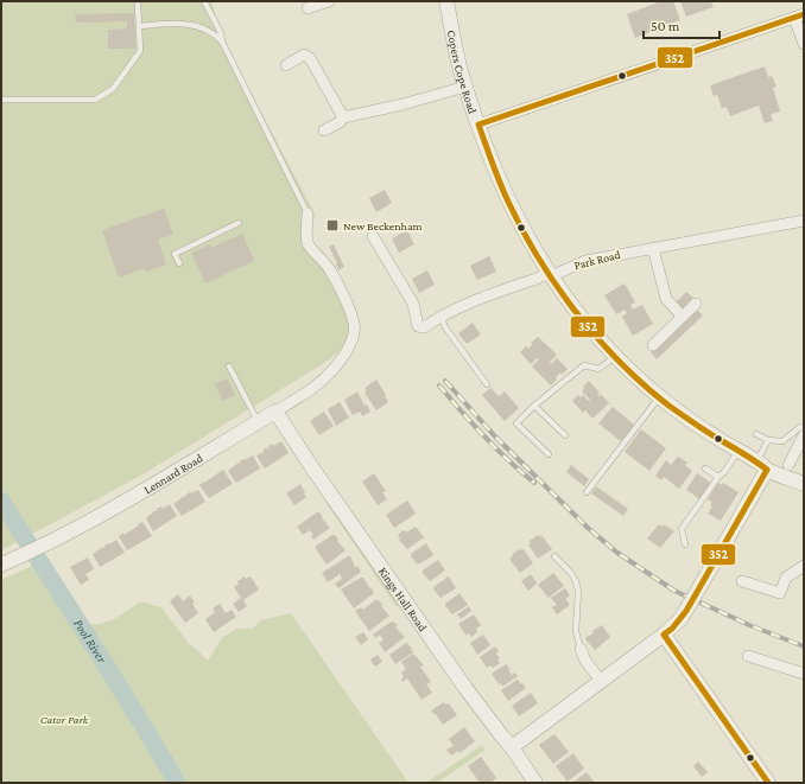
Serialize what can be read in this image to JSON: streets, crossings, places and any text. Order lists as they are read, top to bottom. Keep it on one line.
{"streets":{"street":["Copers Cope Road","Park Road","Lennard Road","Kings Hall Road"]},"crossings":[["Copers Cope Road","Park Road"],["Lennard Road","Kings Hall Road"]],"water":["Pool River"],"parks":["Cator Park"],"places":{"transit":["New Beckenham"]},"lines":["transit line 352"],"scale_bar":"50 m"}
